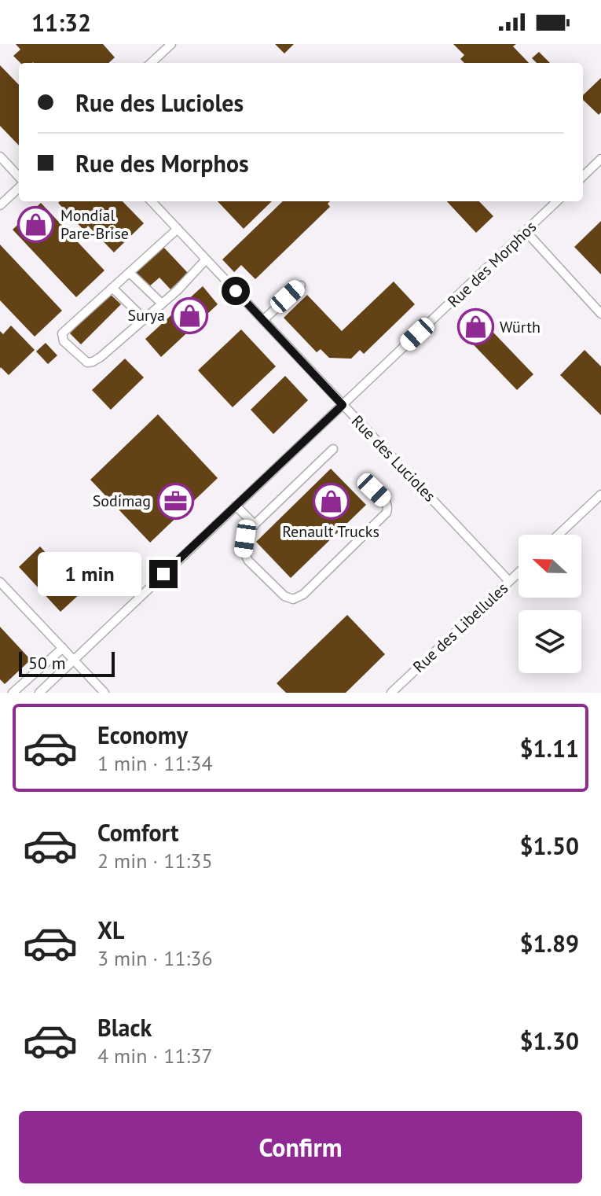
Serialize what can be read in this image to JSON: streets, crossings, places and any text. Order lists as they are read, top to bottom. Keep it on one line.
{"streets":{"lane":["Rue des Morphos","Rue des Lucioles","Rue des Libellules"]},"crossings":[["Rue des Morphos","Rue des Lucioles"],["Rue des Lucioles","Rue des Libellules"]],"places":{"shop":["Mondial Pare-Brise","Surya","Würth","Renault Trucks"],"office":["Sodimag"]},"scale_bar":"50 m","north":"left","page":{"status":"11:32","banner":["Rue des Lucioles","Rue des Morphos"],"bubble":"1 min","scale":"50 m","list":[{"name":"Economy","note":"1 min · 11:34","value":"$1.11"},{"name":"Comfort","note":"2 min · 11:35","value":"$1.50"},{"name":"XL","note":"3 min · 11:36","value":"$1.89"},{"name":"Black","note":"4 min · 11:37","value":"$1.30"}],"buttons":"Confirm"}}
